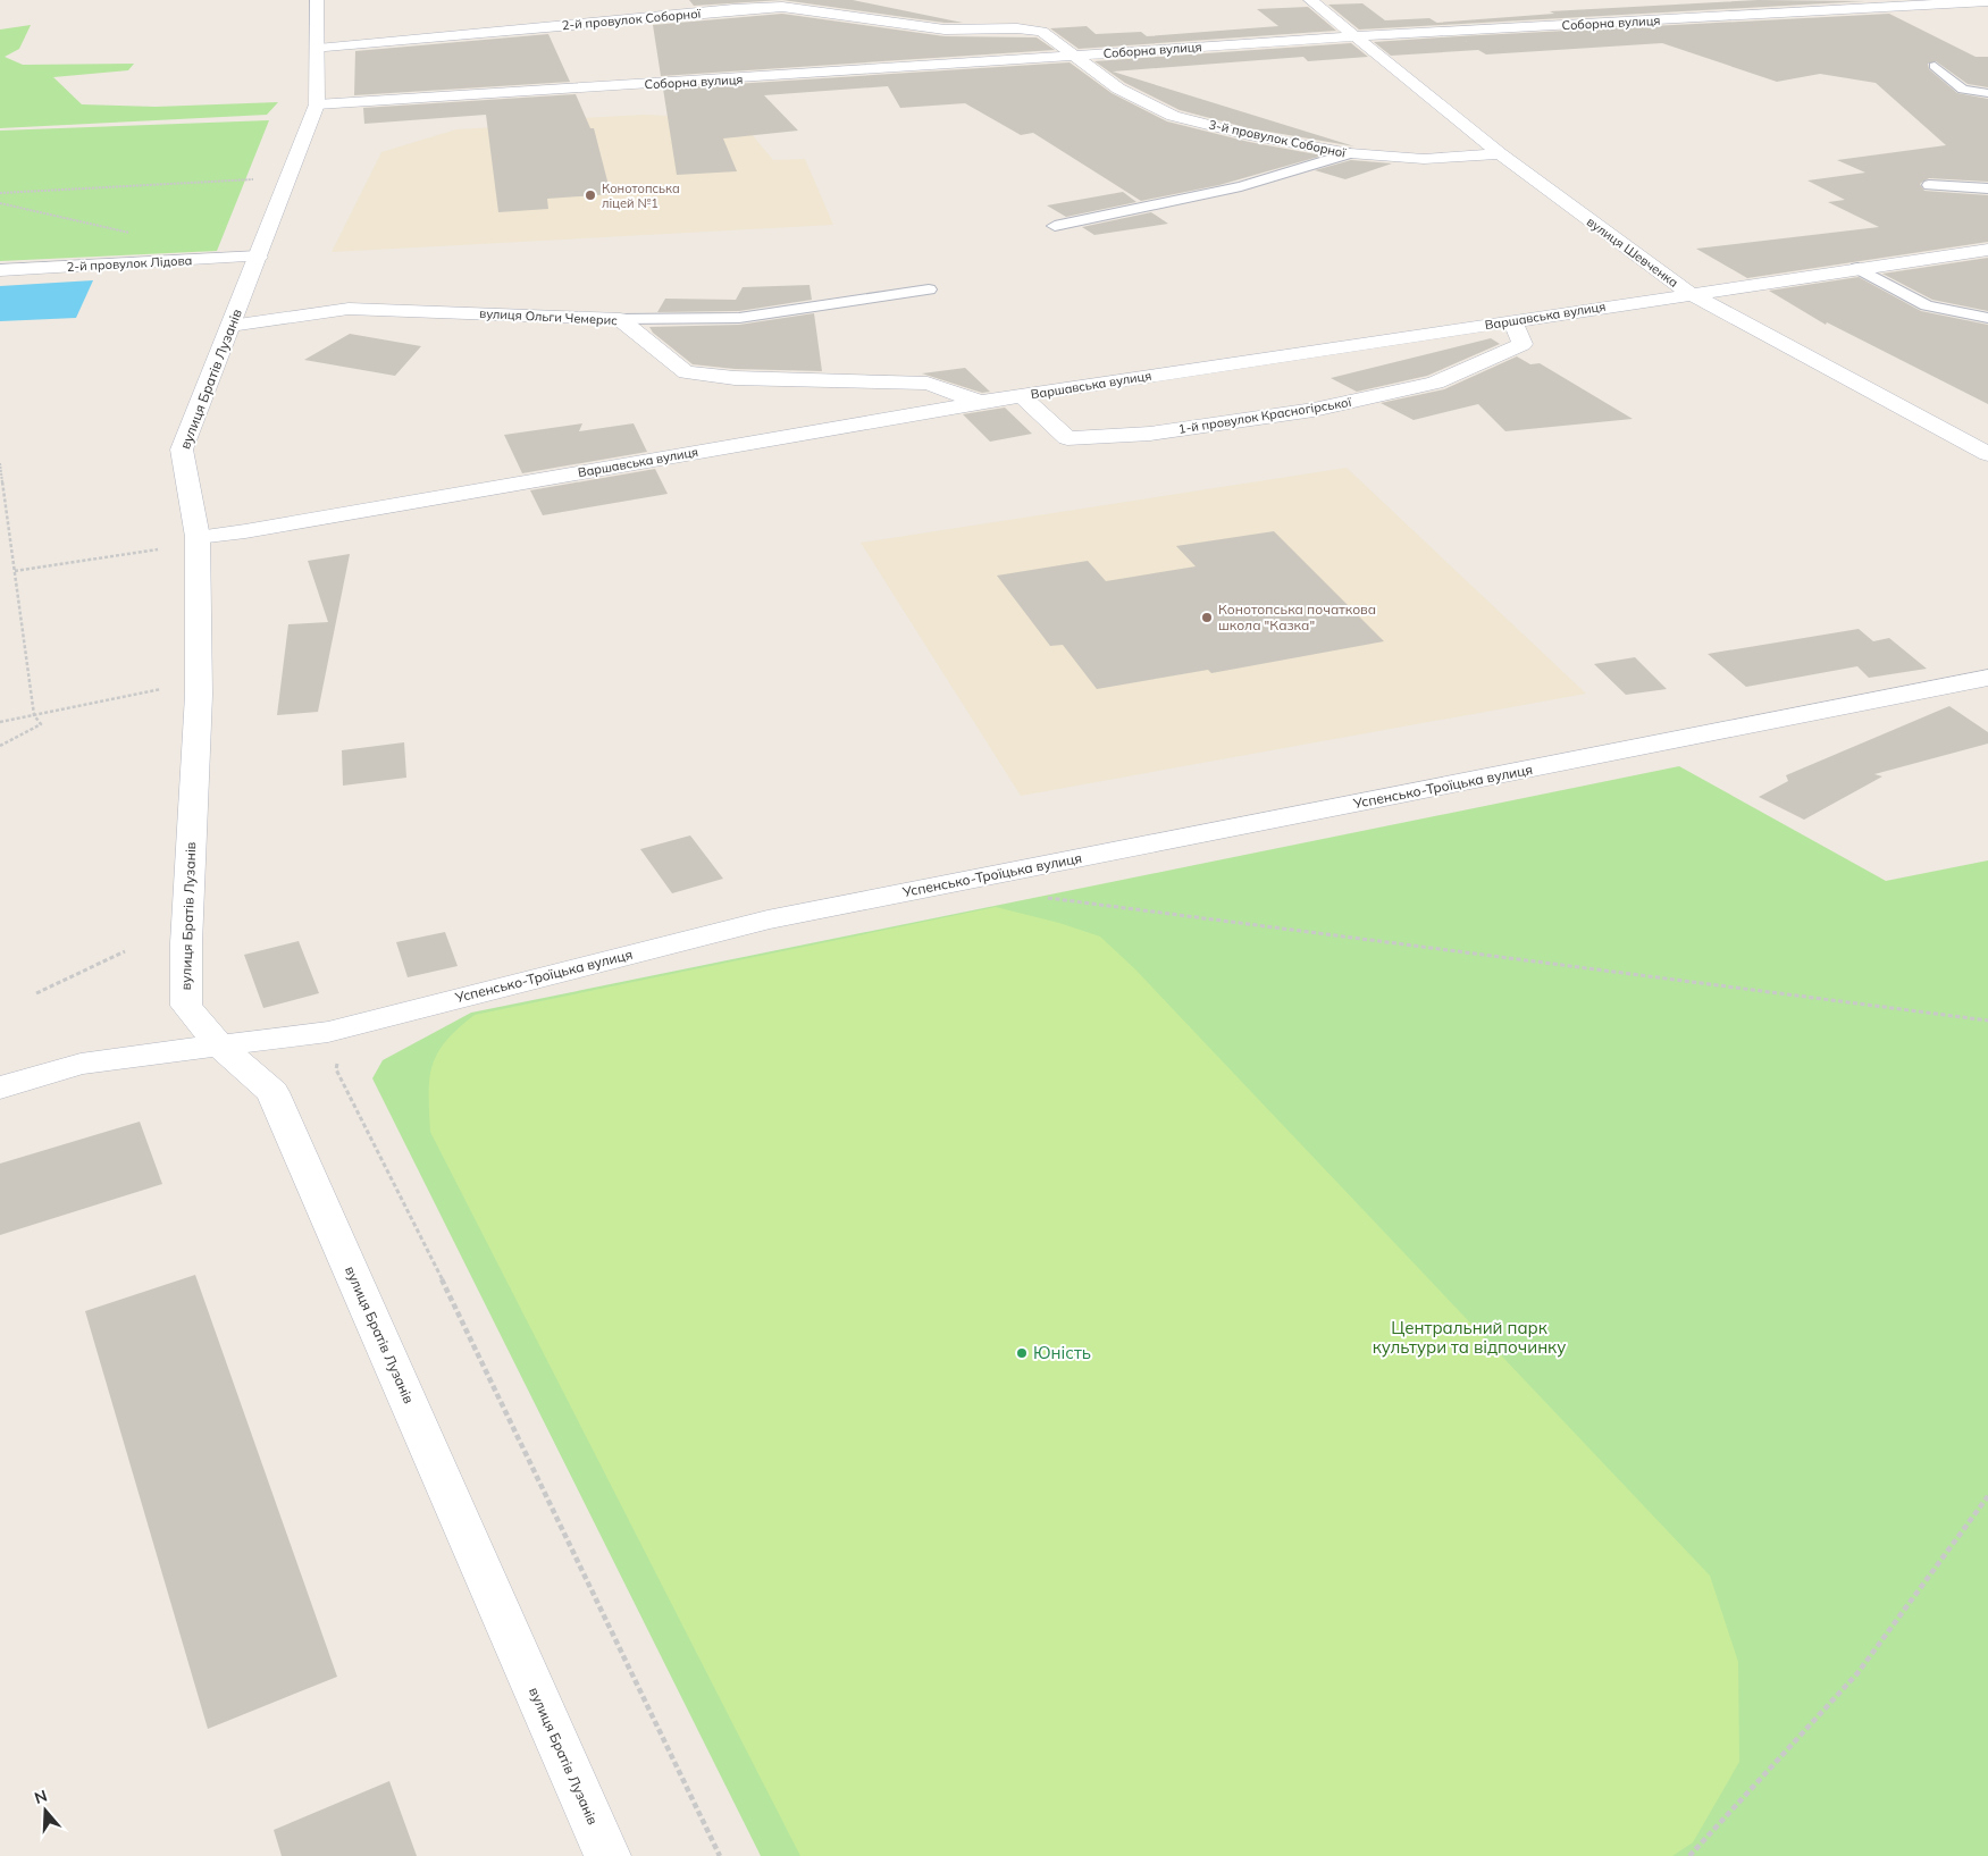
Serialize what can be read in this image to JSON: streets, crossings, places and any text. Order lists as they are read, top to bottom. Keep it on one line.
{"streets":{"street":["2-й провулок Соборної","Соборна вулиця","3-й провулок Соборної","вулиця Шевченка","2-й провулок Лідова","Варшавська вулиця","вулиця Ольги Чемерис","вулиця Братів Лузанів","1-й провулок Красногірської","Успенсько-Троїцька вулиця"]},"crossings":[["2-й провулок Соборної","Соборна вулиця"],["2-й провулок Соборної","3-й провулок Соборної"],["2-й провулок Соборної","вулиця Братів Лузанів"],["Соборна вулиця","3-й провулок Соборної"],["Соборна вулиця","вулиця Шевченка"],["Соборна вулиця","вулиця Братів Лузанів"],["3-й провулок Соборної","вулиця Шевченка"],["вулиця Шевченка","Варшавська вулиця"],["2-й провулок Лідова","вулиця Братів Лузанів"],["Варшавська вулиця","вулиця Ольги Чемерис"],["Варшавська вулиця","вулиця Братів Лузанів"],["Варшавська вулиця","1-й провулок Красногірської"],["вулиця Ольги Чемерис","вулиця Братів Лузанів"],["вулиця Братів Лузанів","Успенсько-Троїцька вулиця"]],"parks":["Центральний парк культури та відпочинку"],"places":["Конотопська ліцей №1","Конотопська початкова школа \"Казка\"","Юність"],"north":"top"}
